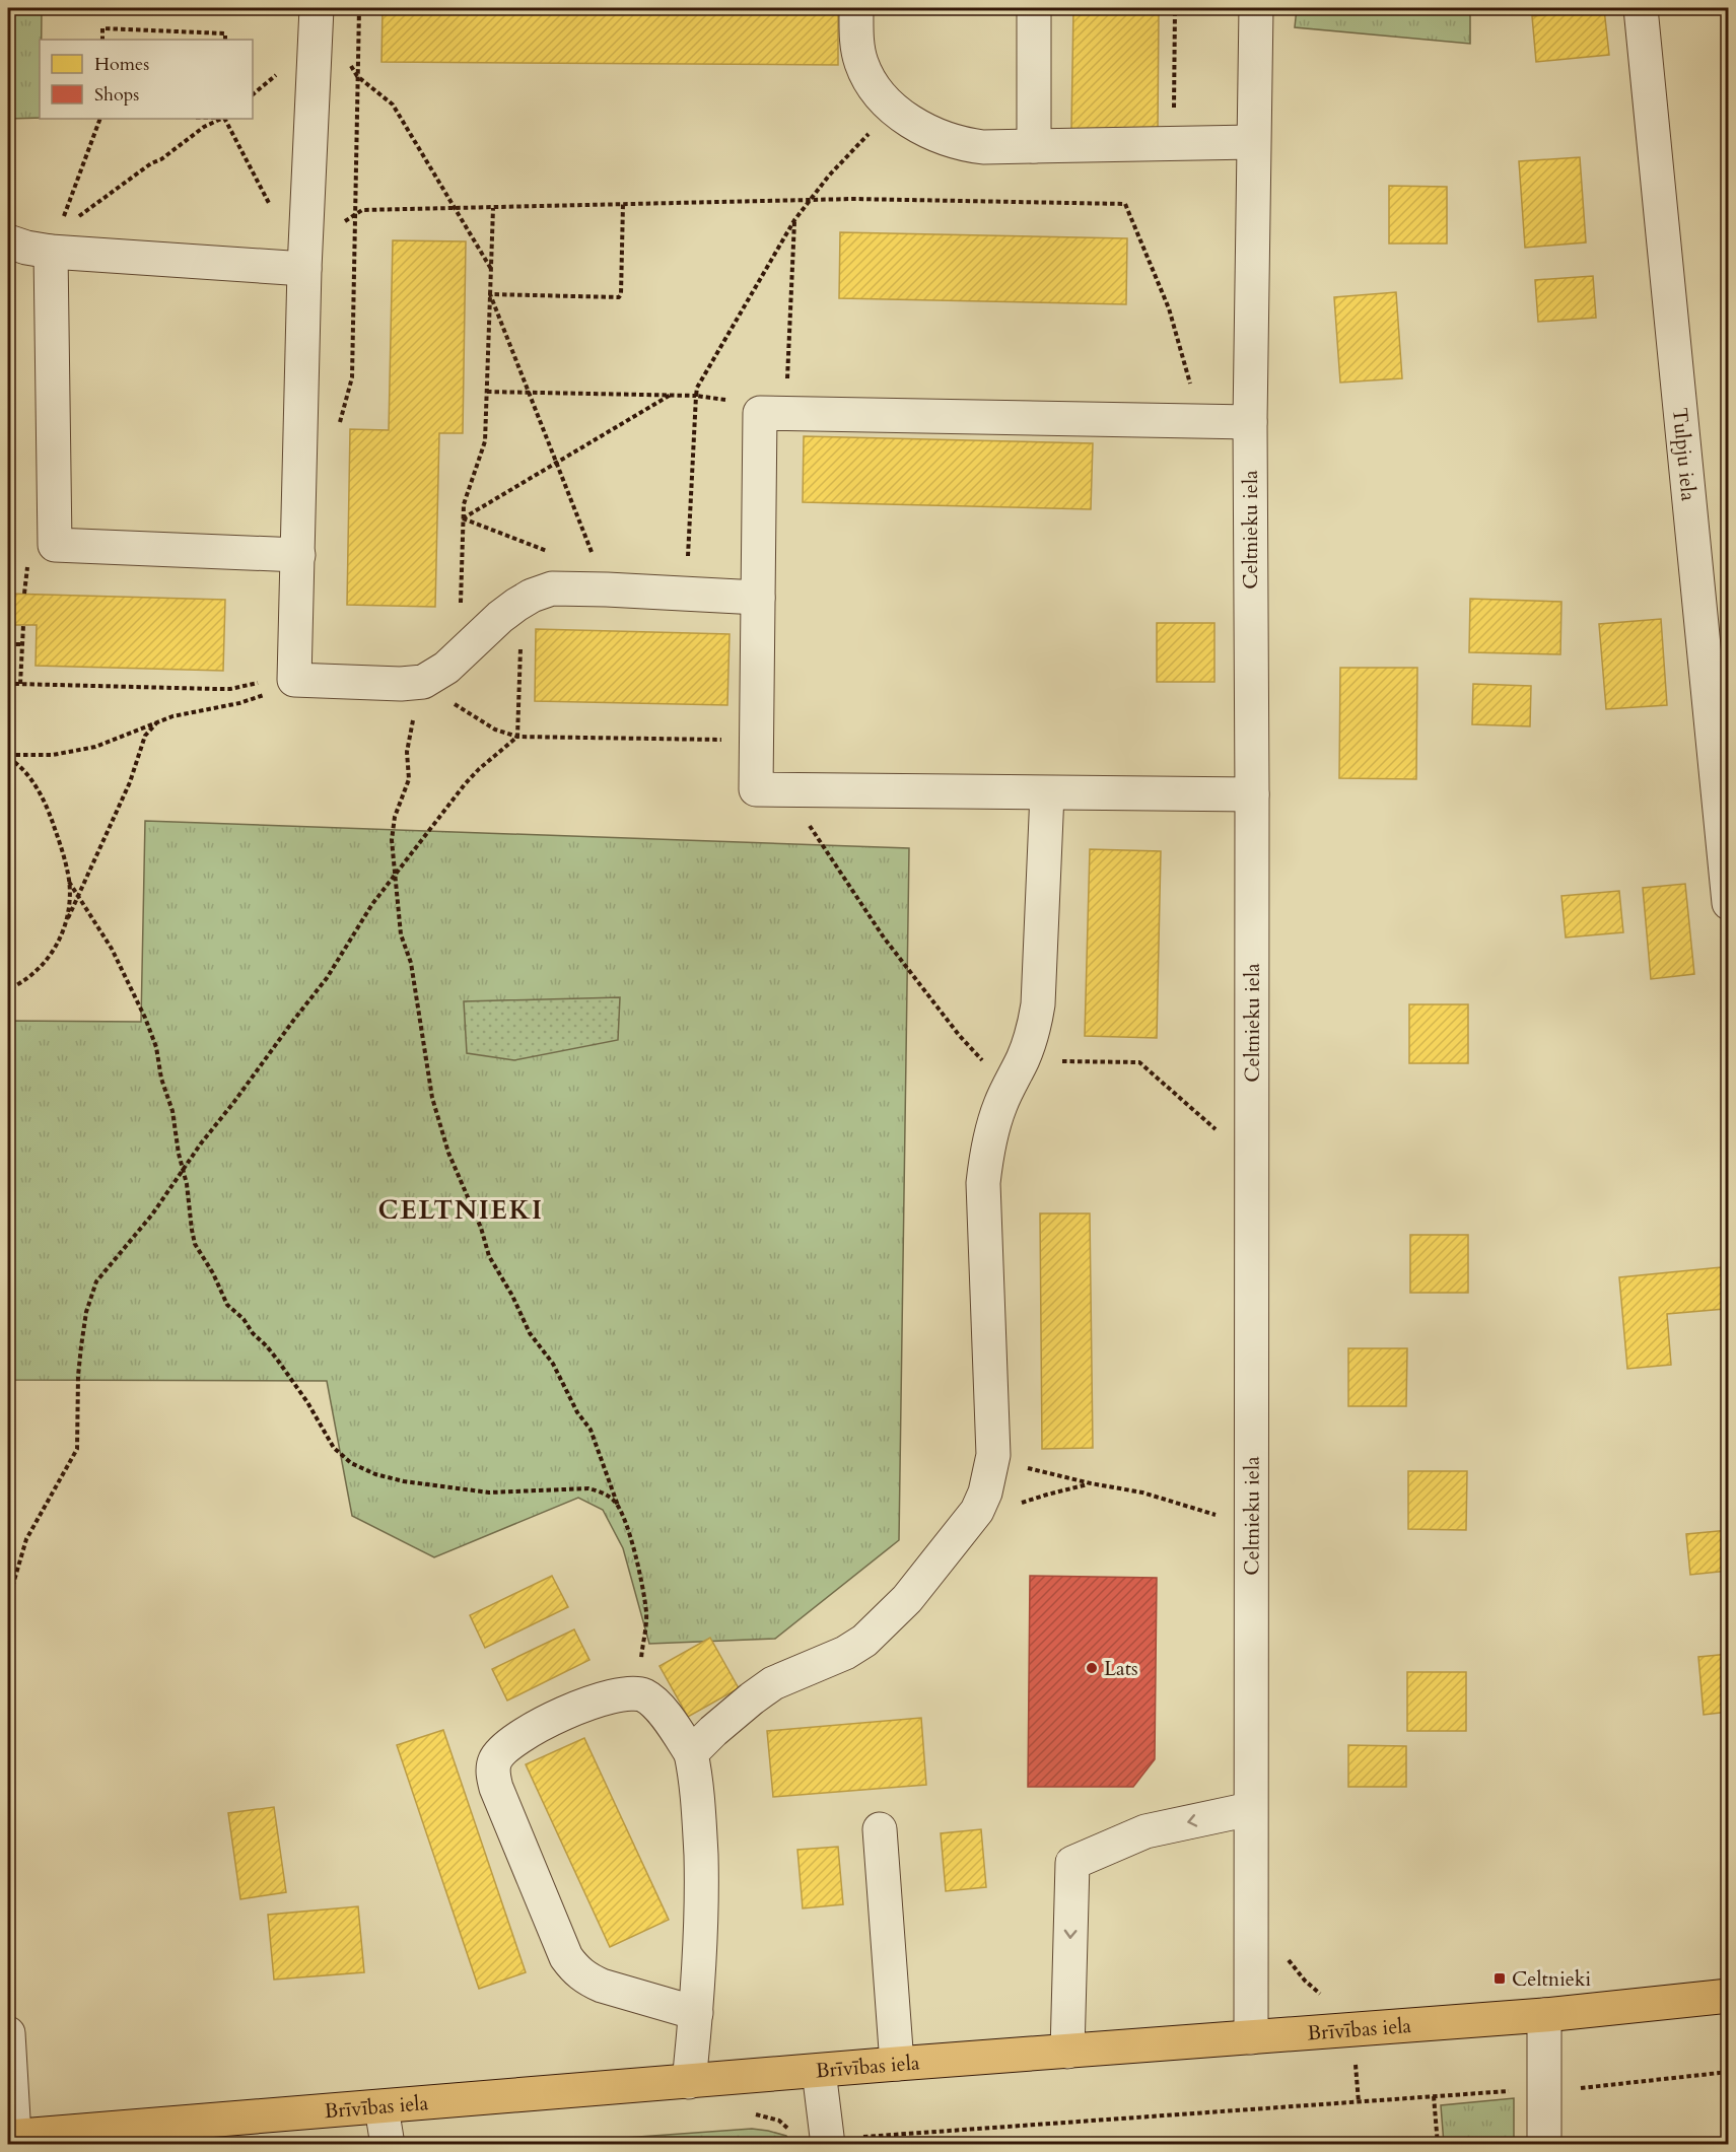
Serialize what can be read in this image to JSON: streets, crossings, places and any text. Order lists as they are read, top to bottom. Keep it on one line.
{"streets":{"main road":["Brīvības iela"],"street":["Tulpju iela","Celtnieku iela"]},"crossings":[["Celtnieku iela","Brīvības iela"]],"districts":["CELTNIEKI"],"places":{"other":["Lats"],"transit":["Celtnieki"]},"legend":["Homes","Shops"]}
